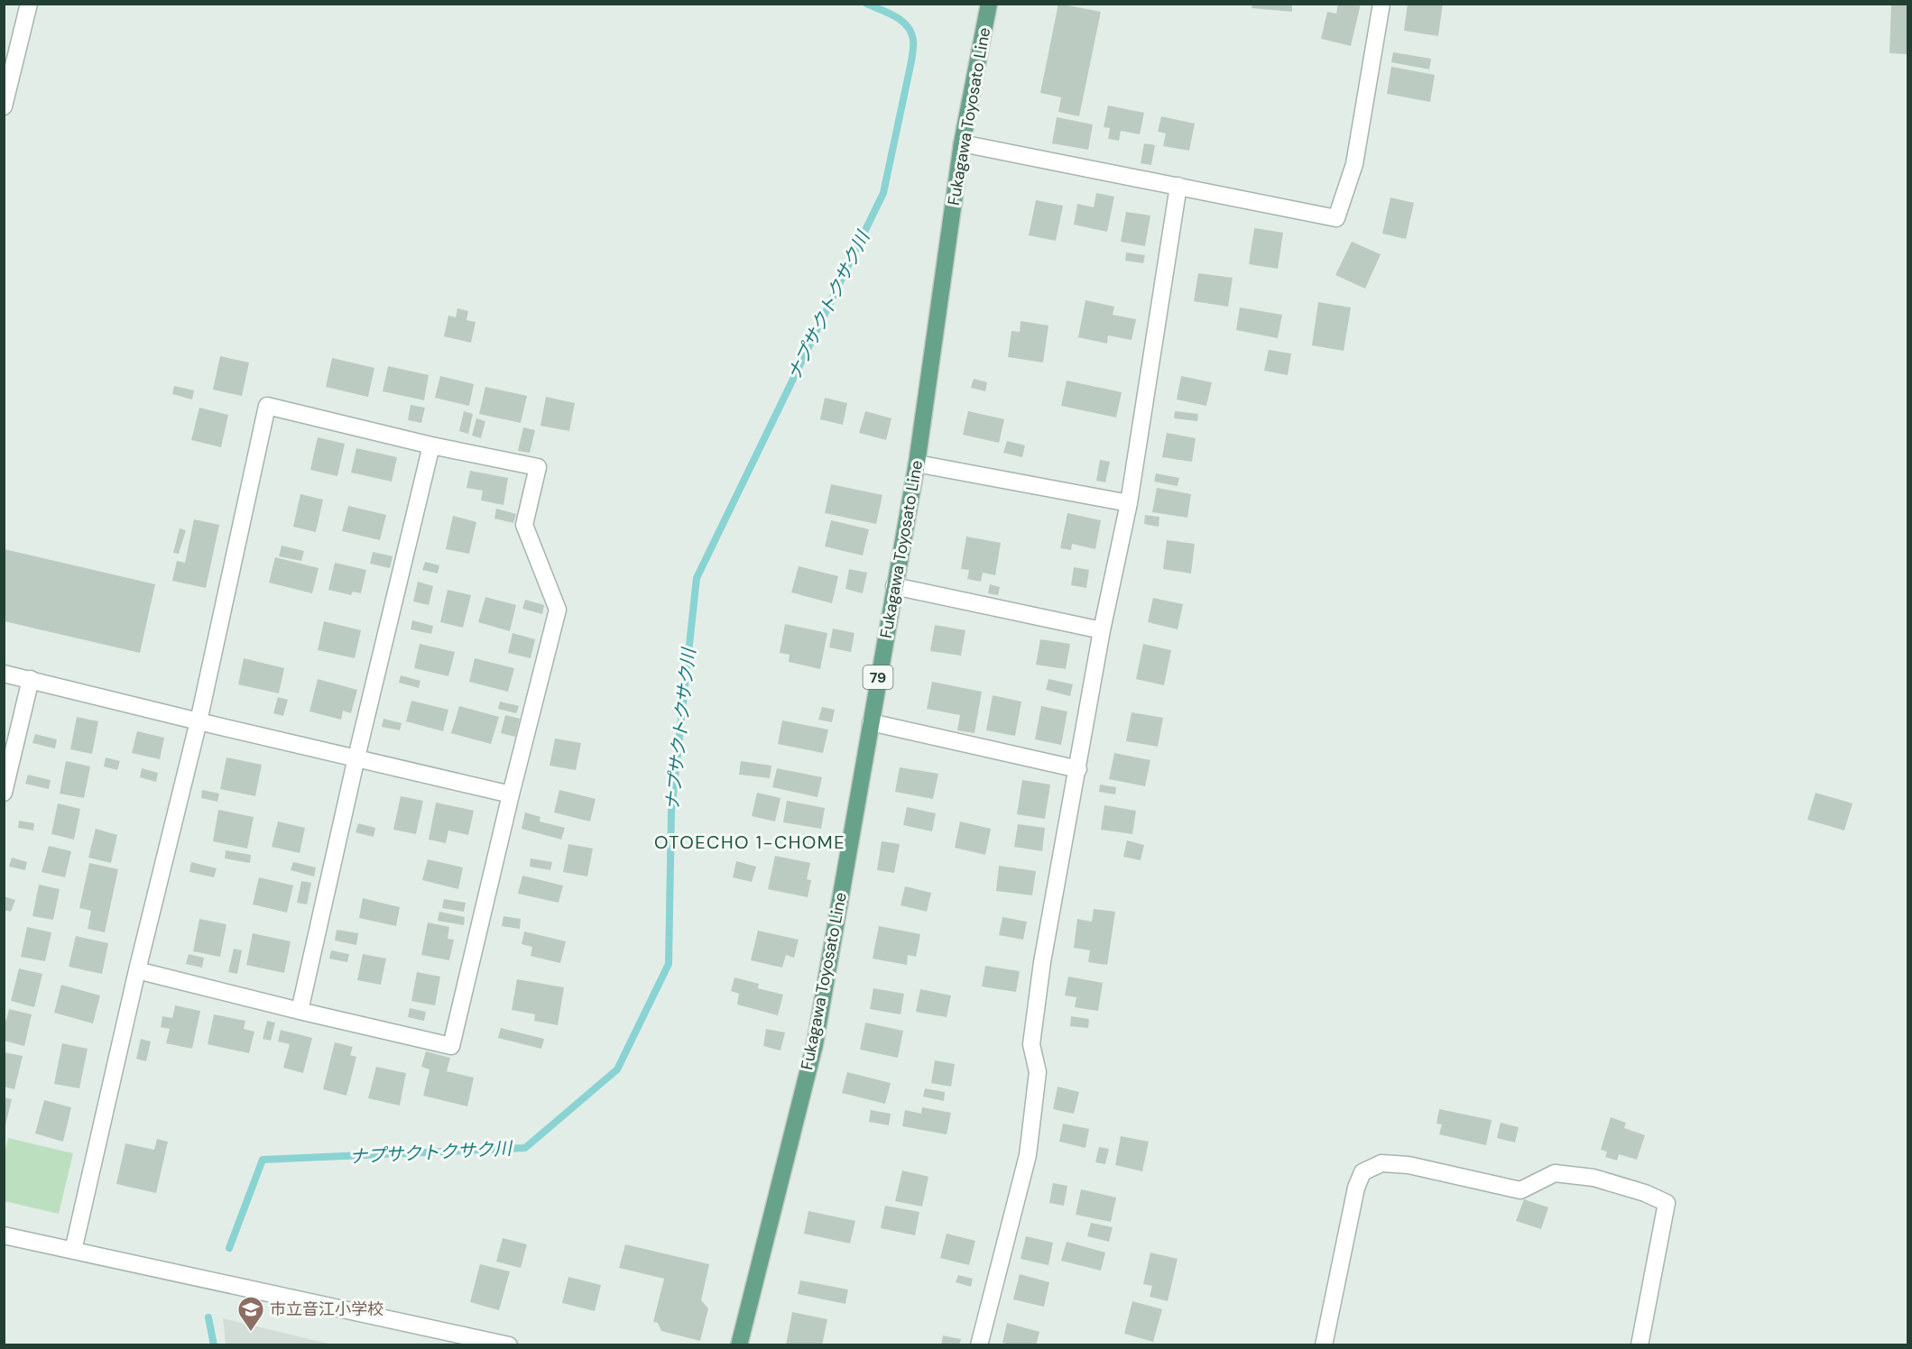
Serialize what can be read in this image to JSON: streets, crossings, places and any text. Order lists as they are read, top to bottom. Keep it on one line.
{"streets":{"main road":["Fukagawa Toyosato Line","79"]},"districts":["OTOECHO 1-CHOME"],"water":["ナプサクトクサク川"],"places":{"school or university":["市立音江小学校"]}}
